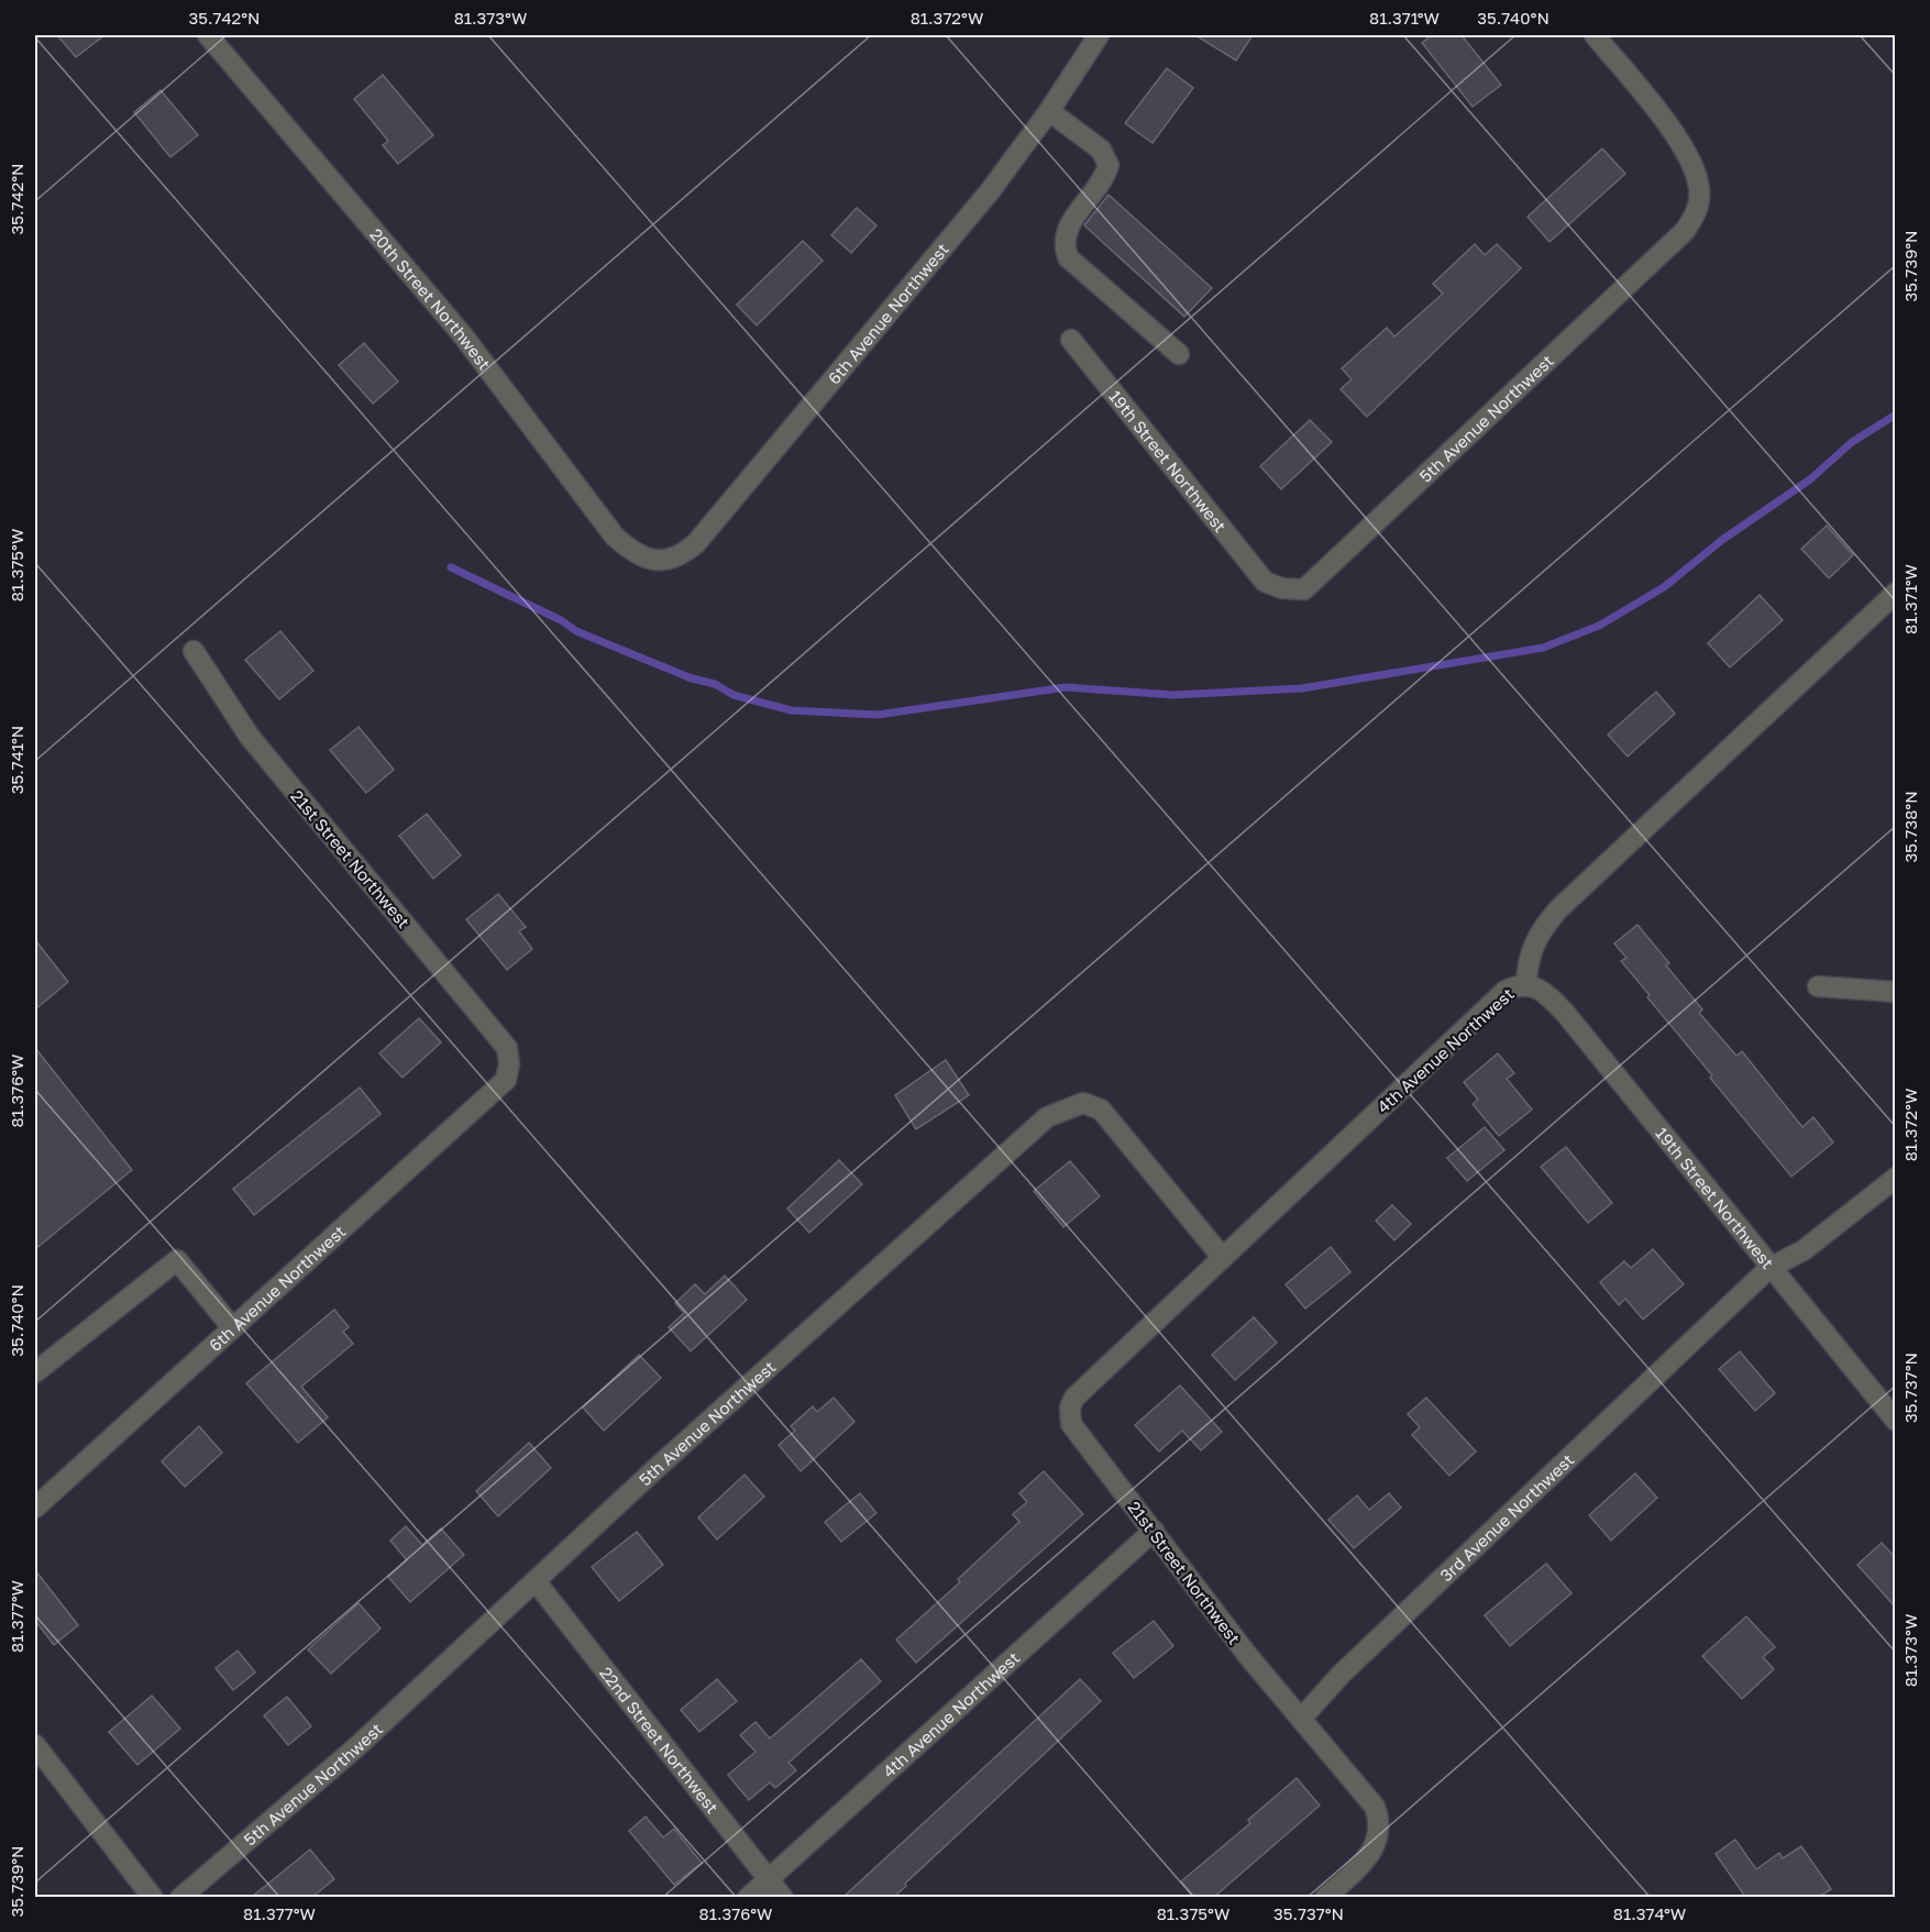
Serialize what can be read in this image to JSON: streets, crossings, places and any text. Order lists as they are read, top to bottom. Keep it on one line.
{"streets":{"street":["20th Street Northwest","6th Avenue Northwest","5th Avenue Northwest","19th Street Northwest","21st Street Northwest","4th Avenue Northwest","3rd Avenue Northwest","22nd Street Northwest"]},"crossings":[["20th Street Northwest","6th Avenue Northwest"],["6th Avenue Northwest","21st Street Northwest"],["5th Avenue Northwest","19th Street Northwest"],["5th Avenue Northwest","4th Avenue Northwest"],["5th Avenue Northwest","22nd Street Northwest"],["19th Street Northwest","4th Avenue Northwest"],["19th Street Northwest","3rd Avenue Northwest"],["21st Street Northwest","4th Avenue Northwest"],["21st Street Northwest","3rd Avenue Northwest"],["4th Avenue Northwest","22nd Street Northwest"]],"coordinates":["35.742°N","81.373°W","81.372°W","81.371°W","35.740°N","35.739°N","81.375°W","35.741°N","35.738°N","81.376°W","35.737°N","81.377°W","81.374°W"]}
